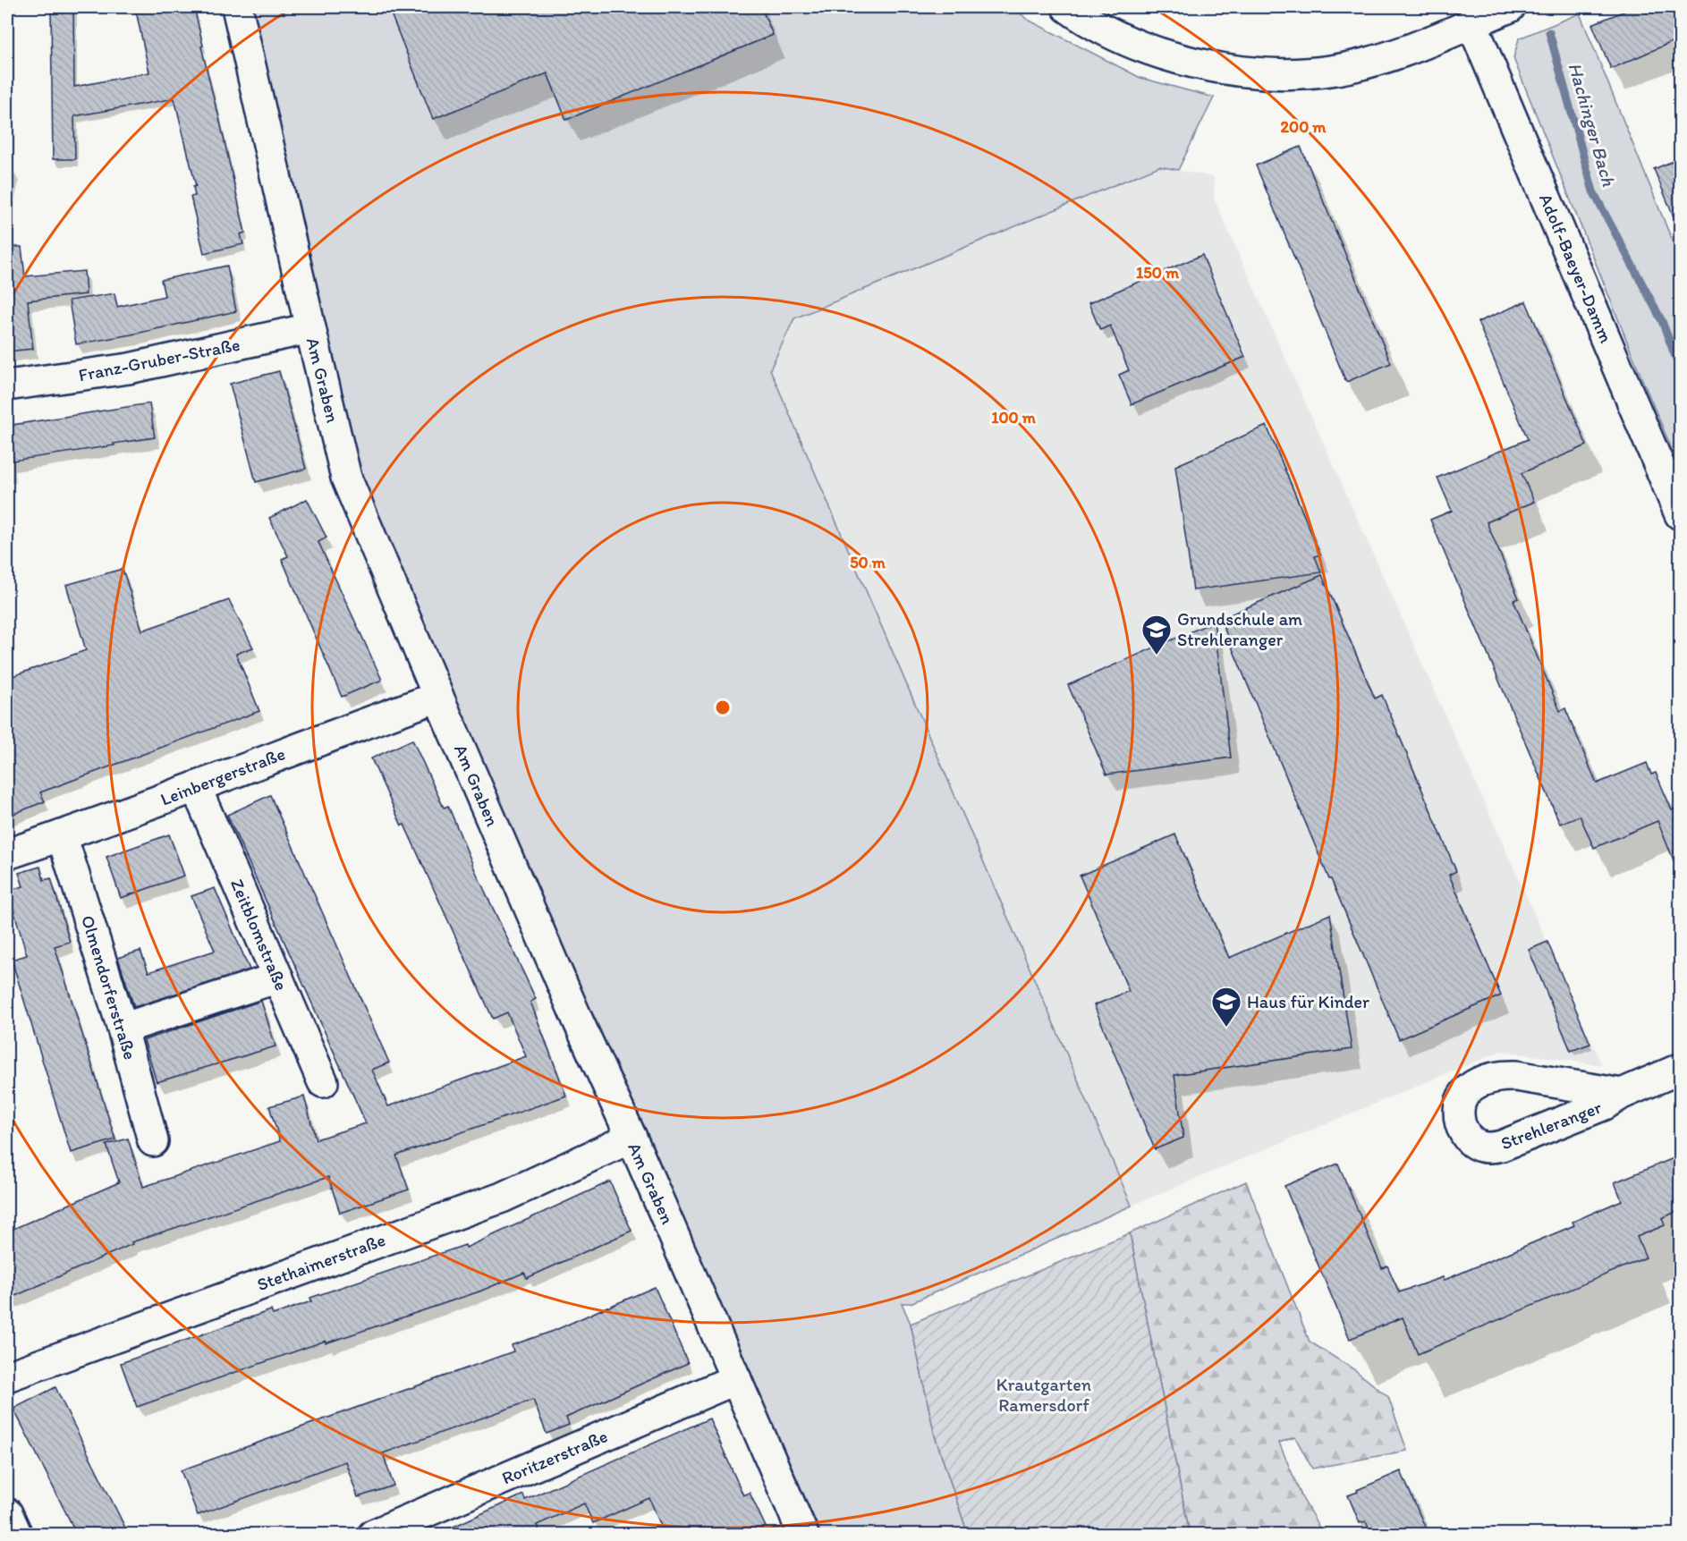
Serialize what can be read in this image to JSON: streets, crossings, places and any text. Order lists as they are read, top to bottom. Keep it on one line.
{"streets":{"street":["Adolf-Baeyer-Damm","Franz-Gruber-Straße","Am Graben","Leinbergerstraße","Zeitblomstraße","Olmendorferstraße","Strehleranger","Stethaimerstraße","Roritzerstraße"]},"crossings":[["Franz-Gruber-Straße","Am Graben"],["Am Graben","Leinbergerstraße"],["Am Graben","Stethaimerstraße"],["Am Graben","Roritzerstraße"],["Leinbergerstraße","Zeitblomstraße"],["Leinbergerstraße","Olmendorferstraße"]],"water":["Hachinger Bach"],"parks":["Krautgarten Ramersdorf"],"places":{"school or university":["Grundschule am Strehleranger","Haus für Kinder"]},"rings":["200 m","150 m","100 m","50 m"]}
